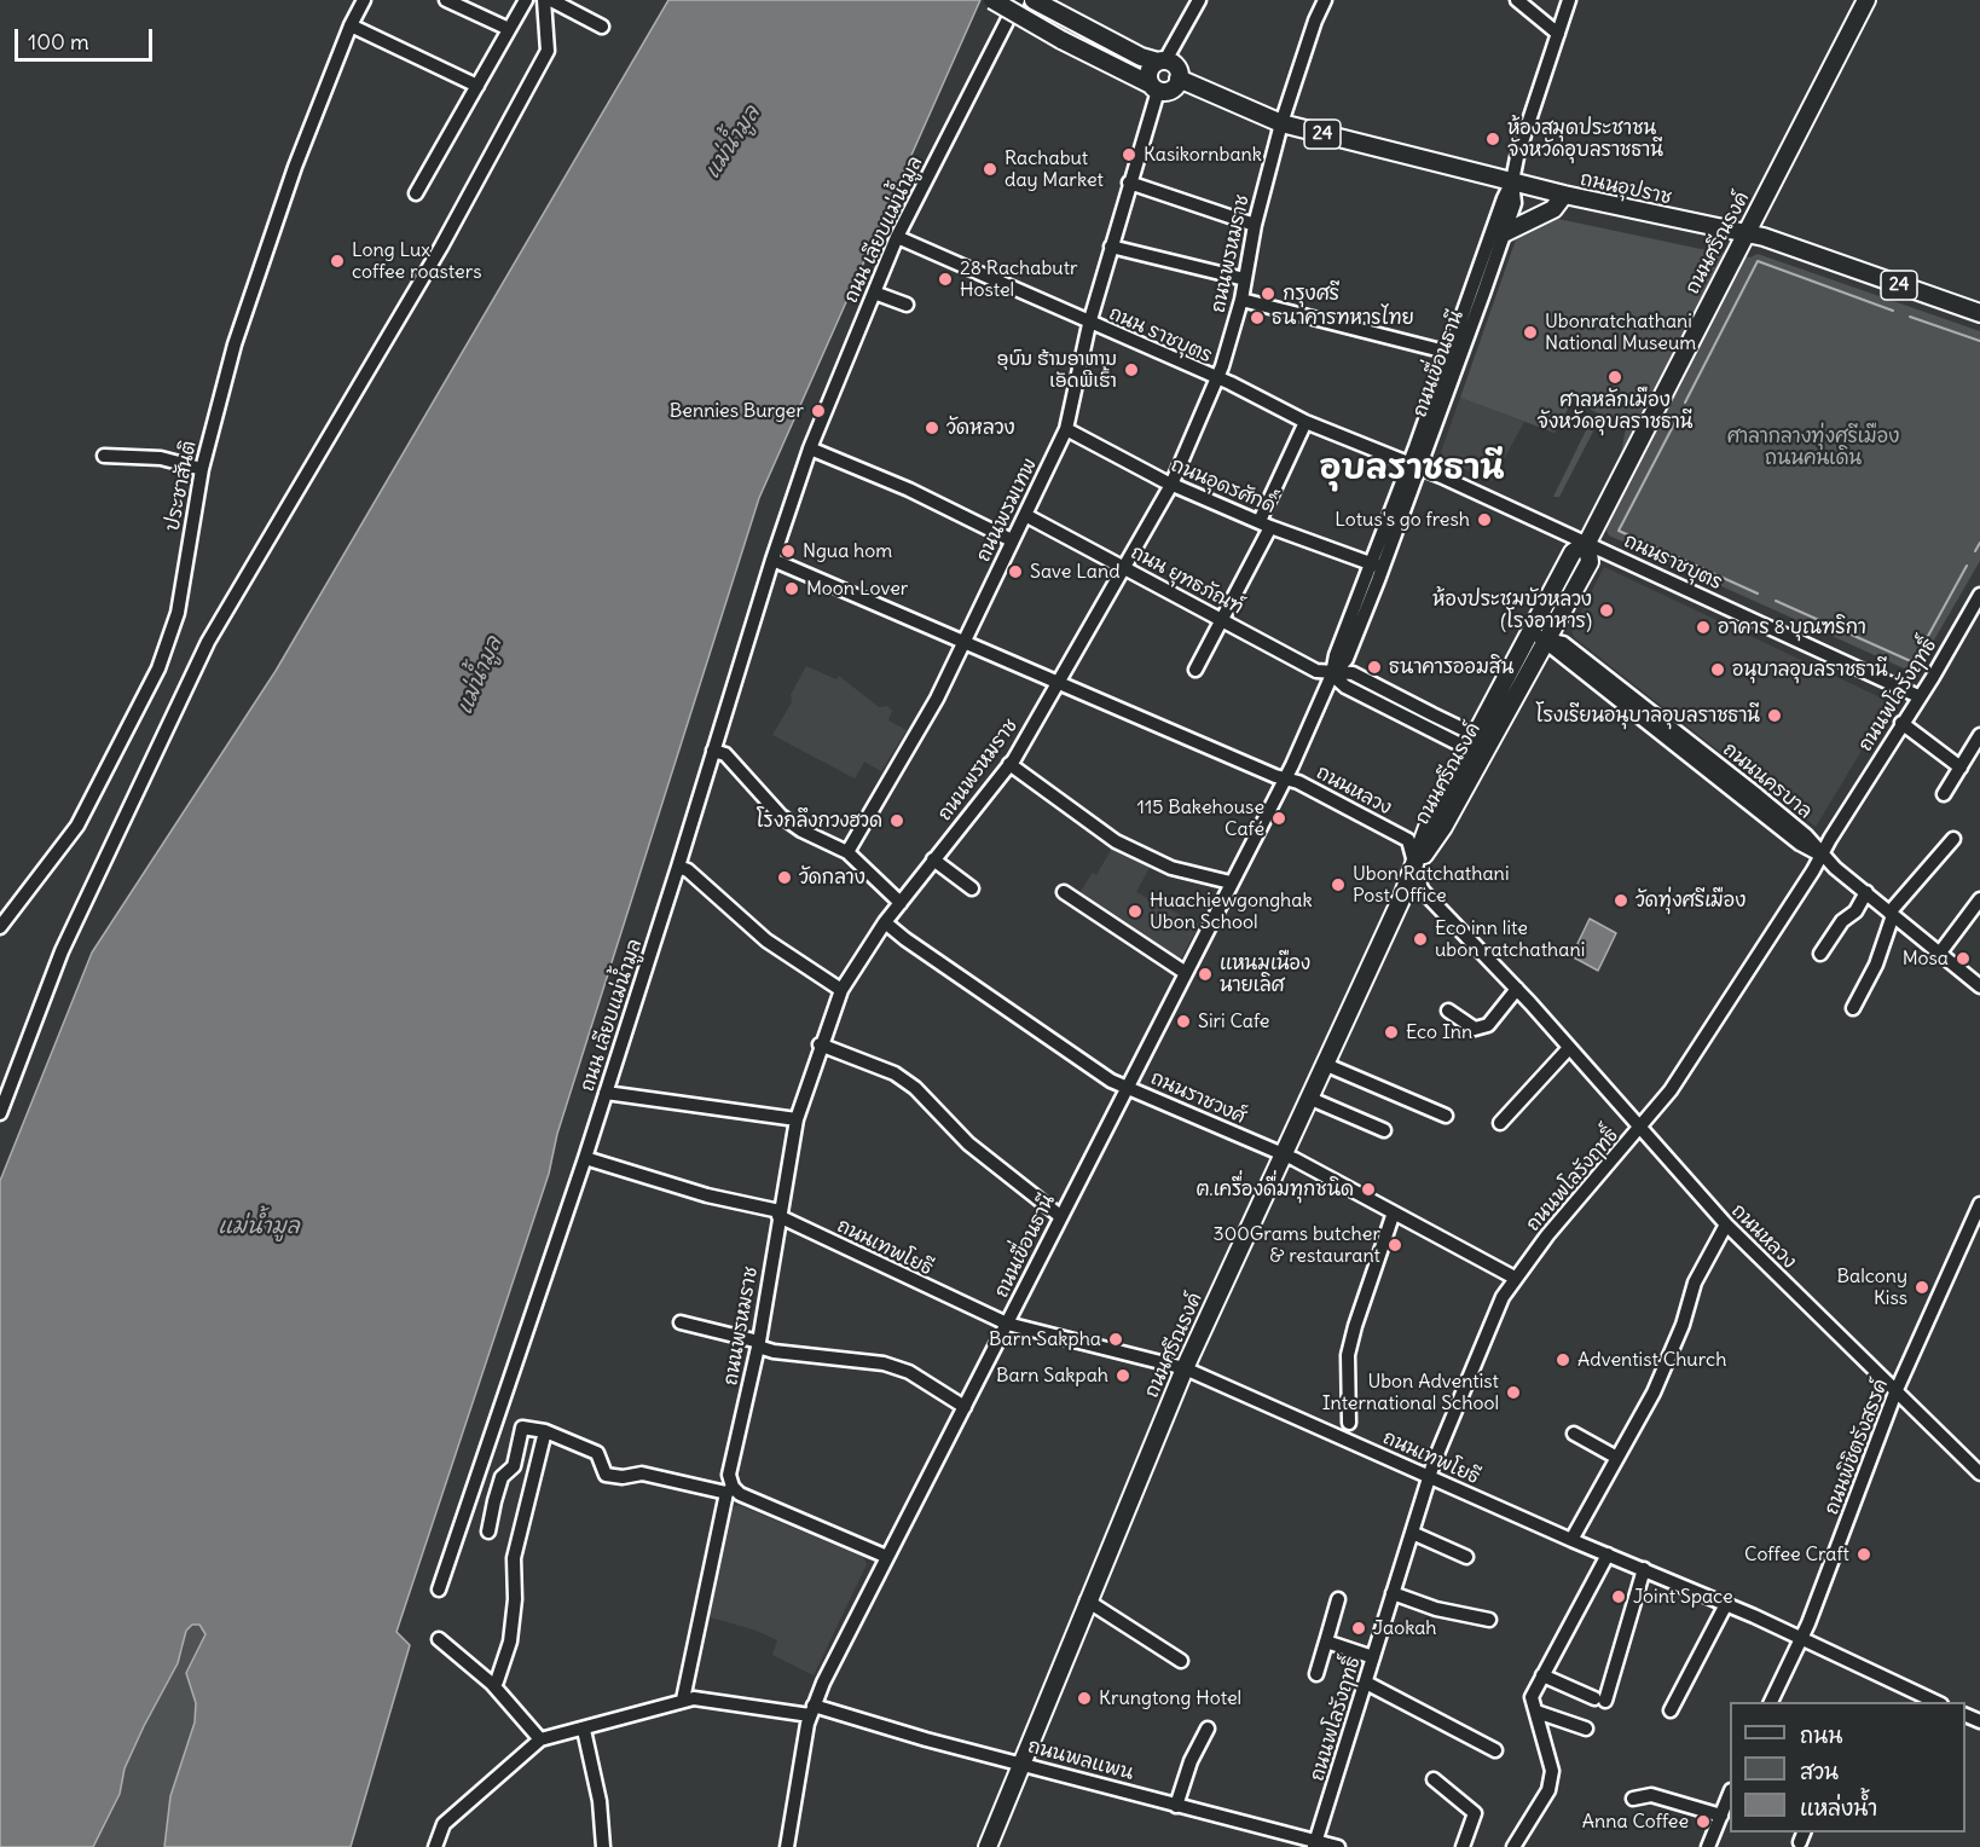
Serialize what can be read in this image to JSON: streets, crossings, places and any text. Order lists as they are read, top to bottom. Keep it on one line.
{"streets":{"main road":["24","ถนนอุปราช","ถนนศรีณรงค์"],"street":["ถนน เลียบแม่น้ำมูล","ถนนพรหมราช","ถนน ราชบุตร","ถนนเขื่อนธานี","ประชาสันติ","ถนนอุดรศักดิ์","ถนนพรมเทพ","ถนนราชบุตร","ถนน ยุทธภัณฑ์","ถนนพโลรังฤทธิ์","ถนนนครบาล","ถนนหลวง","ถนนราชวงศ์","ถนนเทพโยธี","ถนนพิชิตรังสรรค์","ถนนพลแพน"]},"crossings":[["24","ถนนอุปราช"],["24","ถนนพรมเทพ"],["ถนนอุปราช","ถนนศรีณรงค์"],["ถนนอุปราช","ถนนพรหมราช"],["ถนนอุปราช","ถนนเขื่อนธานี"],["ถนนอุปราช","ถนนพรมเทพ"],["ถนน เลียบแม่น้ำมูล","ถนน ราชบุตร"],["ถนน เลียบแม่น้ำมูล","ถนนหลวง"],["ถนน เลียบแม่น้ำมูล","ถนนเทพโยธี"],["ถนนศรีณรงค์","ถนนราชบุตร"],["ถนนศรีณรงค์","ถนน ยุทธภัณฑ์"],["ถนนศรีณรงค์","ถนนนครบาล"],["ถนนศรีณรงค์","ถนนหลวง"],["ถนนศรีณรงค์","ถนนราชวงศ์"],["ถนนศรีณรงค์","ถนนเทพโยธี"],["ถนนศรีณรงค์","ถนนพลแพน"],["ถนนพรหมราช","ถนน ราชบุตร"],["ถนนพรหมราช","ถนนอุดรศักดิ์"],["ถนนพรหมราช","ถนน ยุทธภัณฑ์"],["ถนนพรหมราช","ถนนหลวง"],["ถนนพรหมราช","ถนนราชวงศ์"],["ถนนพรหมราช","ถนนเทพโยธี"],["ถนนพรหมราช","ถนนพลแพน"],["ถนน ราชบุตร","ถนนเขื่อนธานี"],["ถนน ราชบุตร","ถนนพรมเทพ"],["ถนน ราชบุตร","ถนนราชบุตร"],["ถนนเขื่อนธานี","ถนนอุดรศักดิ์"],["ถนนเขื่อนธานี","ถนนราชบุตร"],["ถนนเขื่อนธานี","ถนน ยุทธภัณฑ์"],["ถนนเขื่อนธานี","ถนนหลวง"],["ถนนเขื่อนธานี","ถนนราชวงศ์"],["ถนนเขื่อนธานี","ถนนเทพโยธี"],["ถนนเขื่อนธานี","ถนนพลแพน"],["ถนนอุดรศักดิ์","ถนนพรมเทพ"],["ถนนพรมเทพ","ถนน ยุทธภัณฑ์"],["ถนนพรมเทพ","ถนนหลวง"],["ถนนราชบุตร","ถนนพโลรังฤทธิ์"],["ถนนพโลรังฤทธิ์","ถนนนครบาล"],["ถนนพโลรังฤทธิ์","ถนนหลวง"],["ถนนพโลรังฤทธิ์","ถนนราชวงศ์"],["ถนนพโลรังฤทธิ์","ถนนเทพโยธี"],["ถนนพโลรังฤทธิ์","ถนนพลแพน"],["ถนนหลวง","ถนนพิชิตรังสรรค์"],["ถนนเทพโยธี","ถนนพิชิตรังสรรค์"]],"districts":["อุบลราชธานี"],"water":["แม่น้ำมูล"],"parks":["ศาลากลางทุ่งศรีเมือง ถนนคนเดิน"],"places":["ห้องสมุดประชาชน จังหวัดอุบลราชธานี","Kasikornbank","Rachabut day Market","Long Lux coffee roasters","28 Rachabutr Hostel","กรุงศรี","ธนาคารทหารไทย","Ubonratchathani National Museum","ອຸບົນ ຮ້ານອາຫານ ເອັດພີເຮົ້າ","ศาลหลักเมือง จังหวัดอุบลราชธานี","Bennies Burger","วัดหลวง","Lotus's go fresh","Ngua hom","Save Land","Moon Lover","ห้องประชุมบัวหลวง (โรงอาหาร)","อาคาร 8 บุณฑริกา","ธนาคารออมสิน","อนุบาลอุบลราชธานี","โรงเรียนอนุบาลอุบลราชธานี","115 Bakehouse Café","โรงกลึงกวงฮวด","วัดกลาง","Ubon Ratchathani Post Office","วัดทุ่งศรีเมือง","Huachiewgonghak Ubon School","Eco inn lite ubon ratchathani","Mosa","แหนมเนือง นายเลิศ","Siri Cafe","Eco Inn","ฅ.เครื่องดื่มทุกชนิด","300Grams butcher & restaurant","Balcony Kiss","Barn Sakpha","Adventist Church","Barn Sakpah","Ubon Adventist International School","Coffee Craft","Joint Space","Jaokah","Krungtong Hotel","Anna Coffee"],"legend":["ถนน","สวน","แหล่งน้ำ"],"scale_bar":"100 m"}
